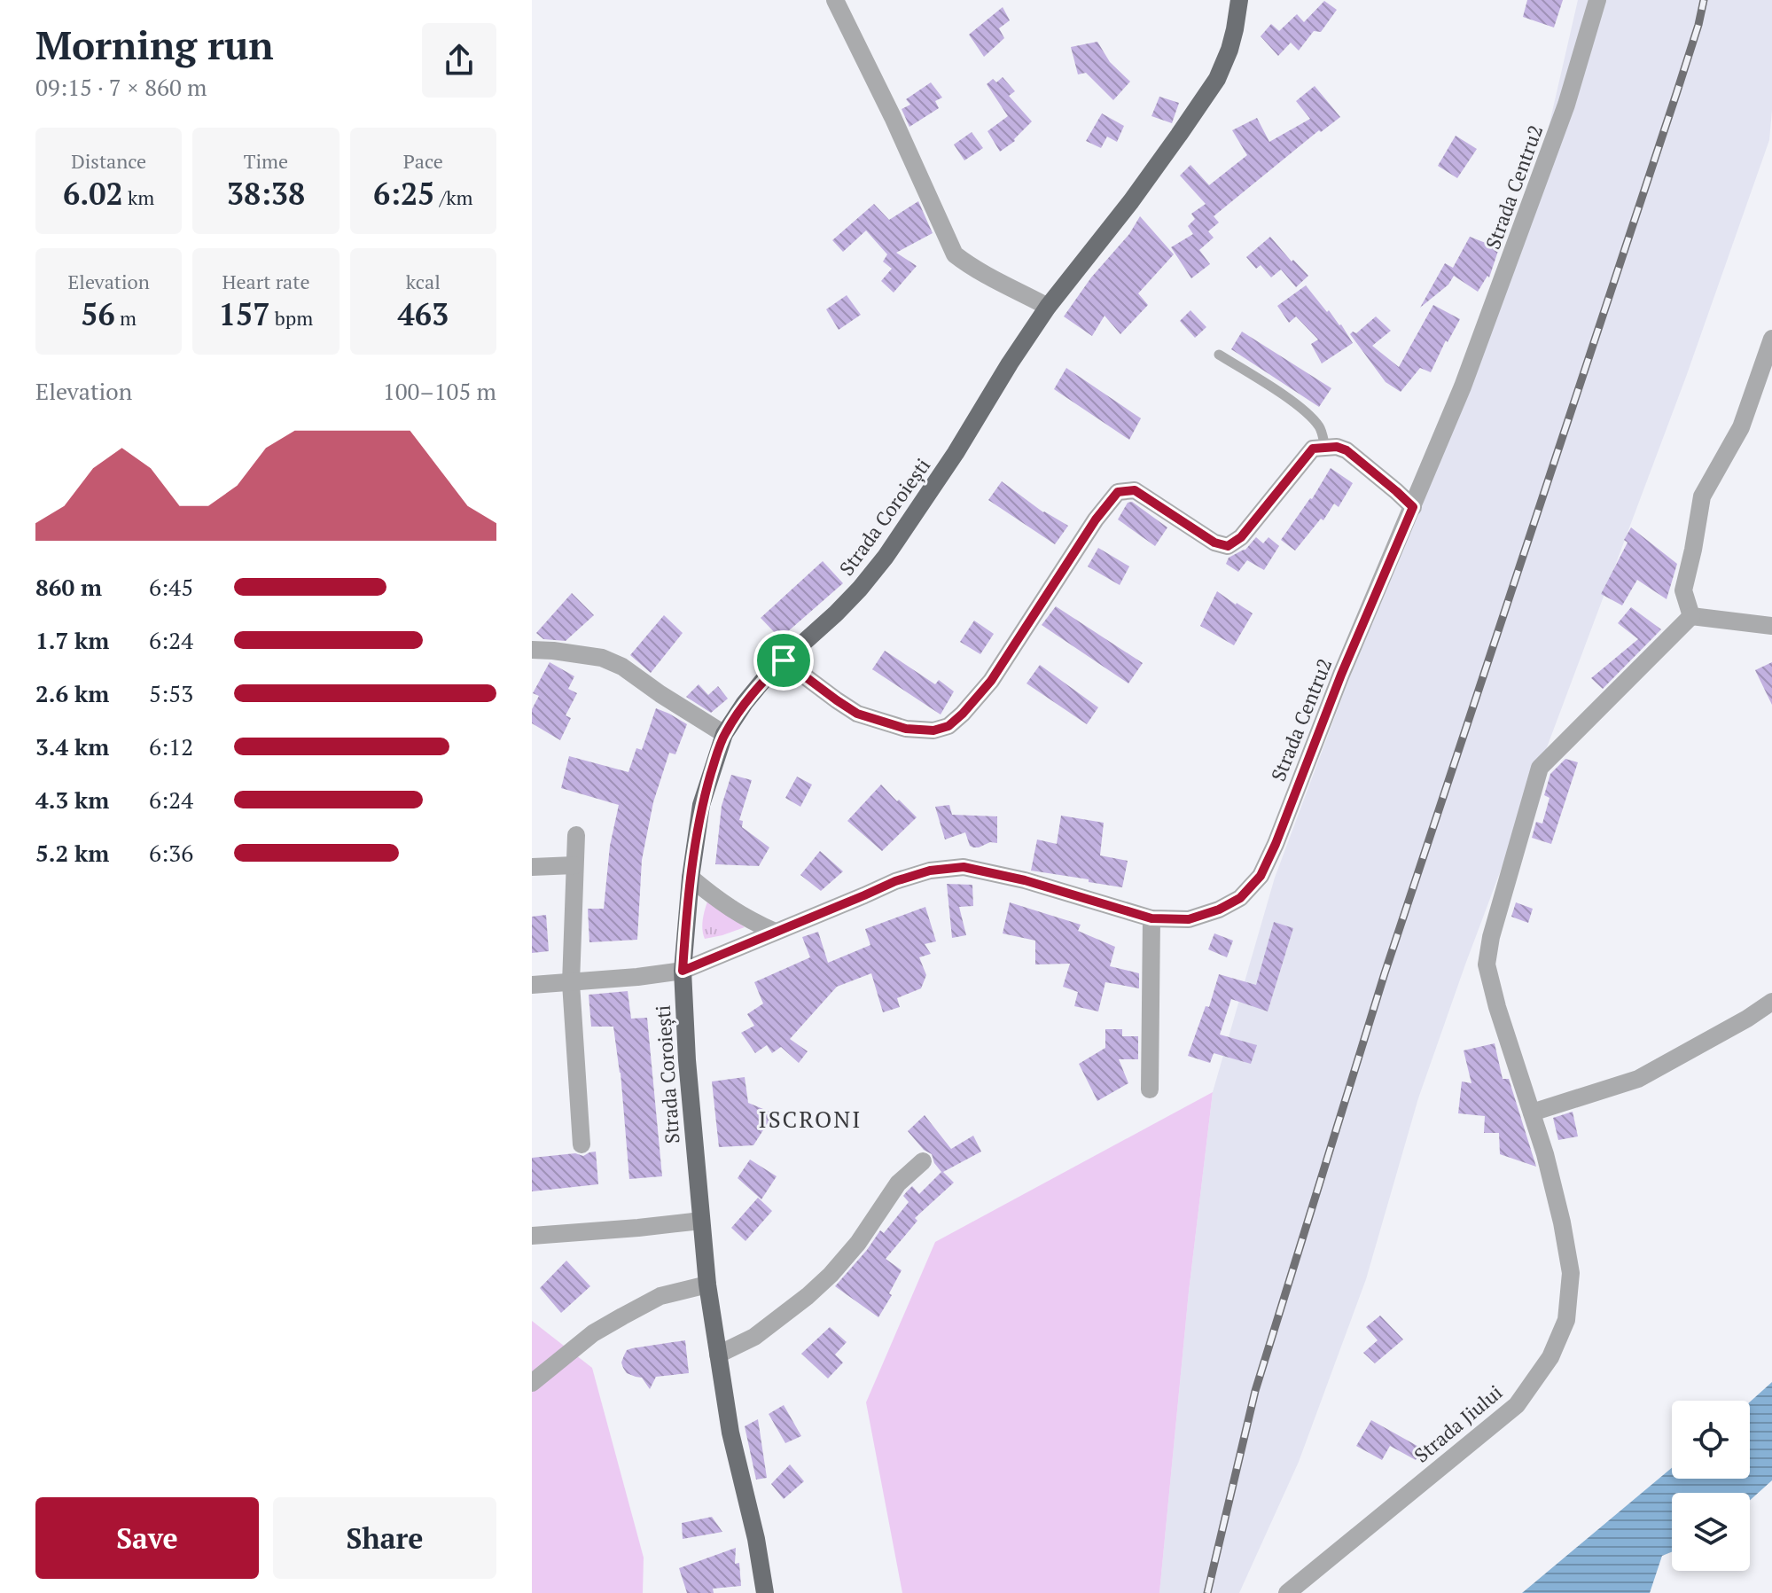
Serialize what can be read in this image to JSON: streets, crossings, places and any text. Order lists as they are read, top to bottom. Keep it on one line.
{"streets":{"main road":["Strada Coroiești"],"street":["Strada Centru2","Strada Jiului"]},"crossings":[["Strada Centru2","Strada Coroiești"]],"districts":["ISCRONI"],"page":{"heading":["Morning run","09:15 · 7 × 860 m"],"stats":[["Distance","6.02 km"],["Time","38:38"],["Pace","6:25 /km"],["Elevation","56 m"],["Heart rate","157 bpm"],["kcal","463"]],"chart":["Elevation","100–105 m"],"list":[{"name":"860 m","note":"6:45"},{"name":"1.7 km","note":"6:24"},{"name":"2.6 km","note":"5:53"},{"name":"3.4 km","note":"6:12"},{"name":"4.3 km","note":"6:24"},{"name":"5.2 km","note":"6:36"}],"buttons":["Save","Share"]}}
